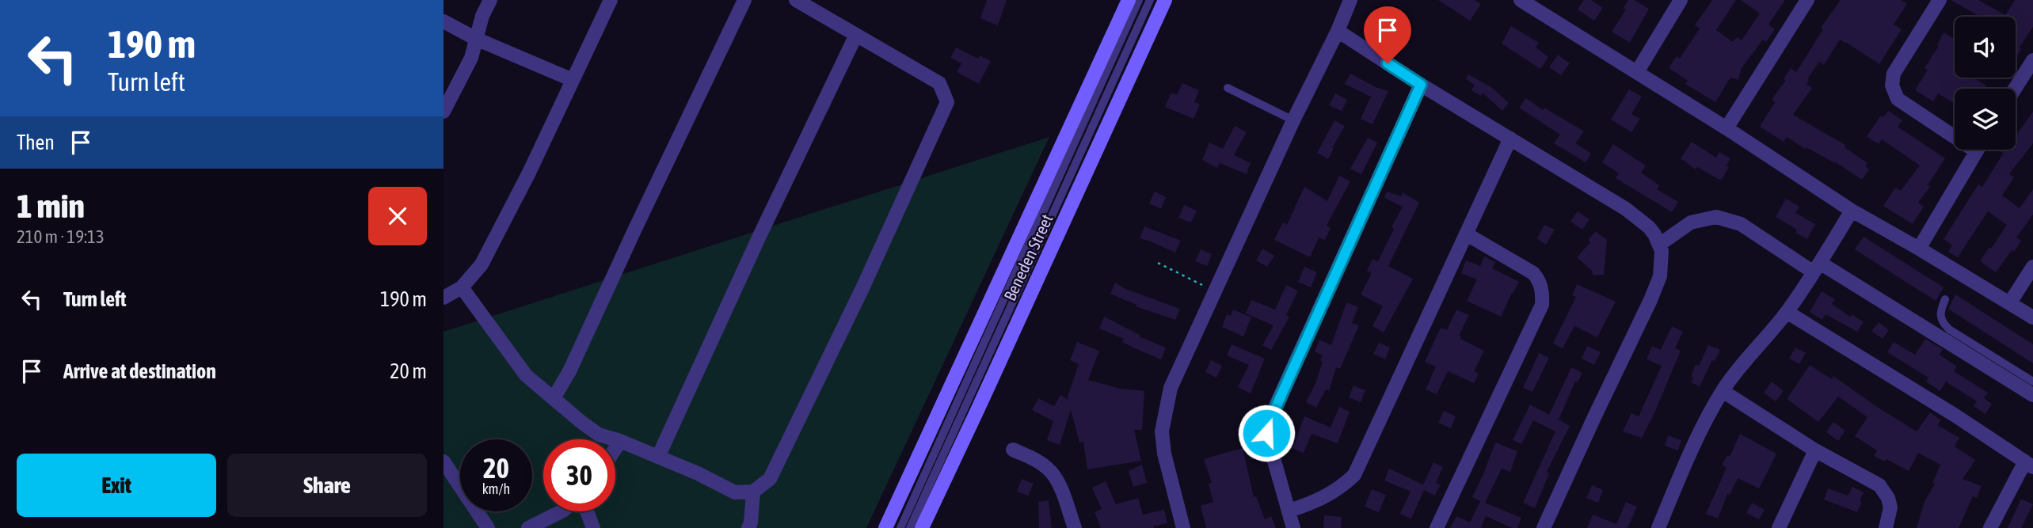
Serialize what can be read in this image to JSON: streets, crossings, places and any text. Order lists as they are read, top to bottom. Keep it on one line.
{"streets":{"main road":["Beneden Street"]},"page":{"turn":["190 m","Turn left"],"then":"Then","heading":["1 min","210 m · 19:13"],"list":[{"name":"Turn left","value":"190 m"},{"name":"Arrive at destination","value":"20 m"}],"speed":"20 km/h","limit":"30","buttons":["Exit","Share"]}}
